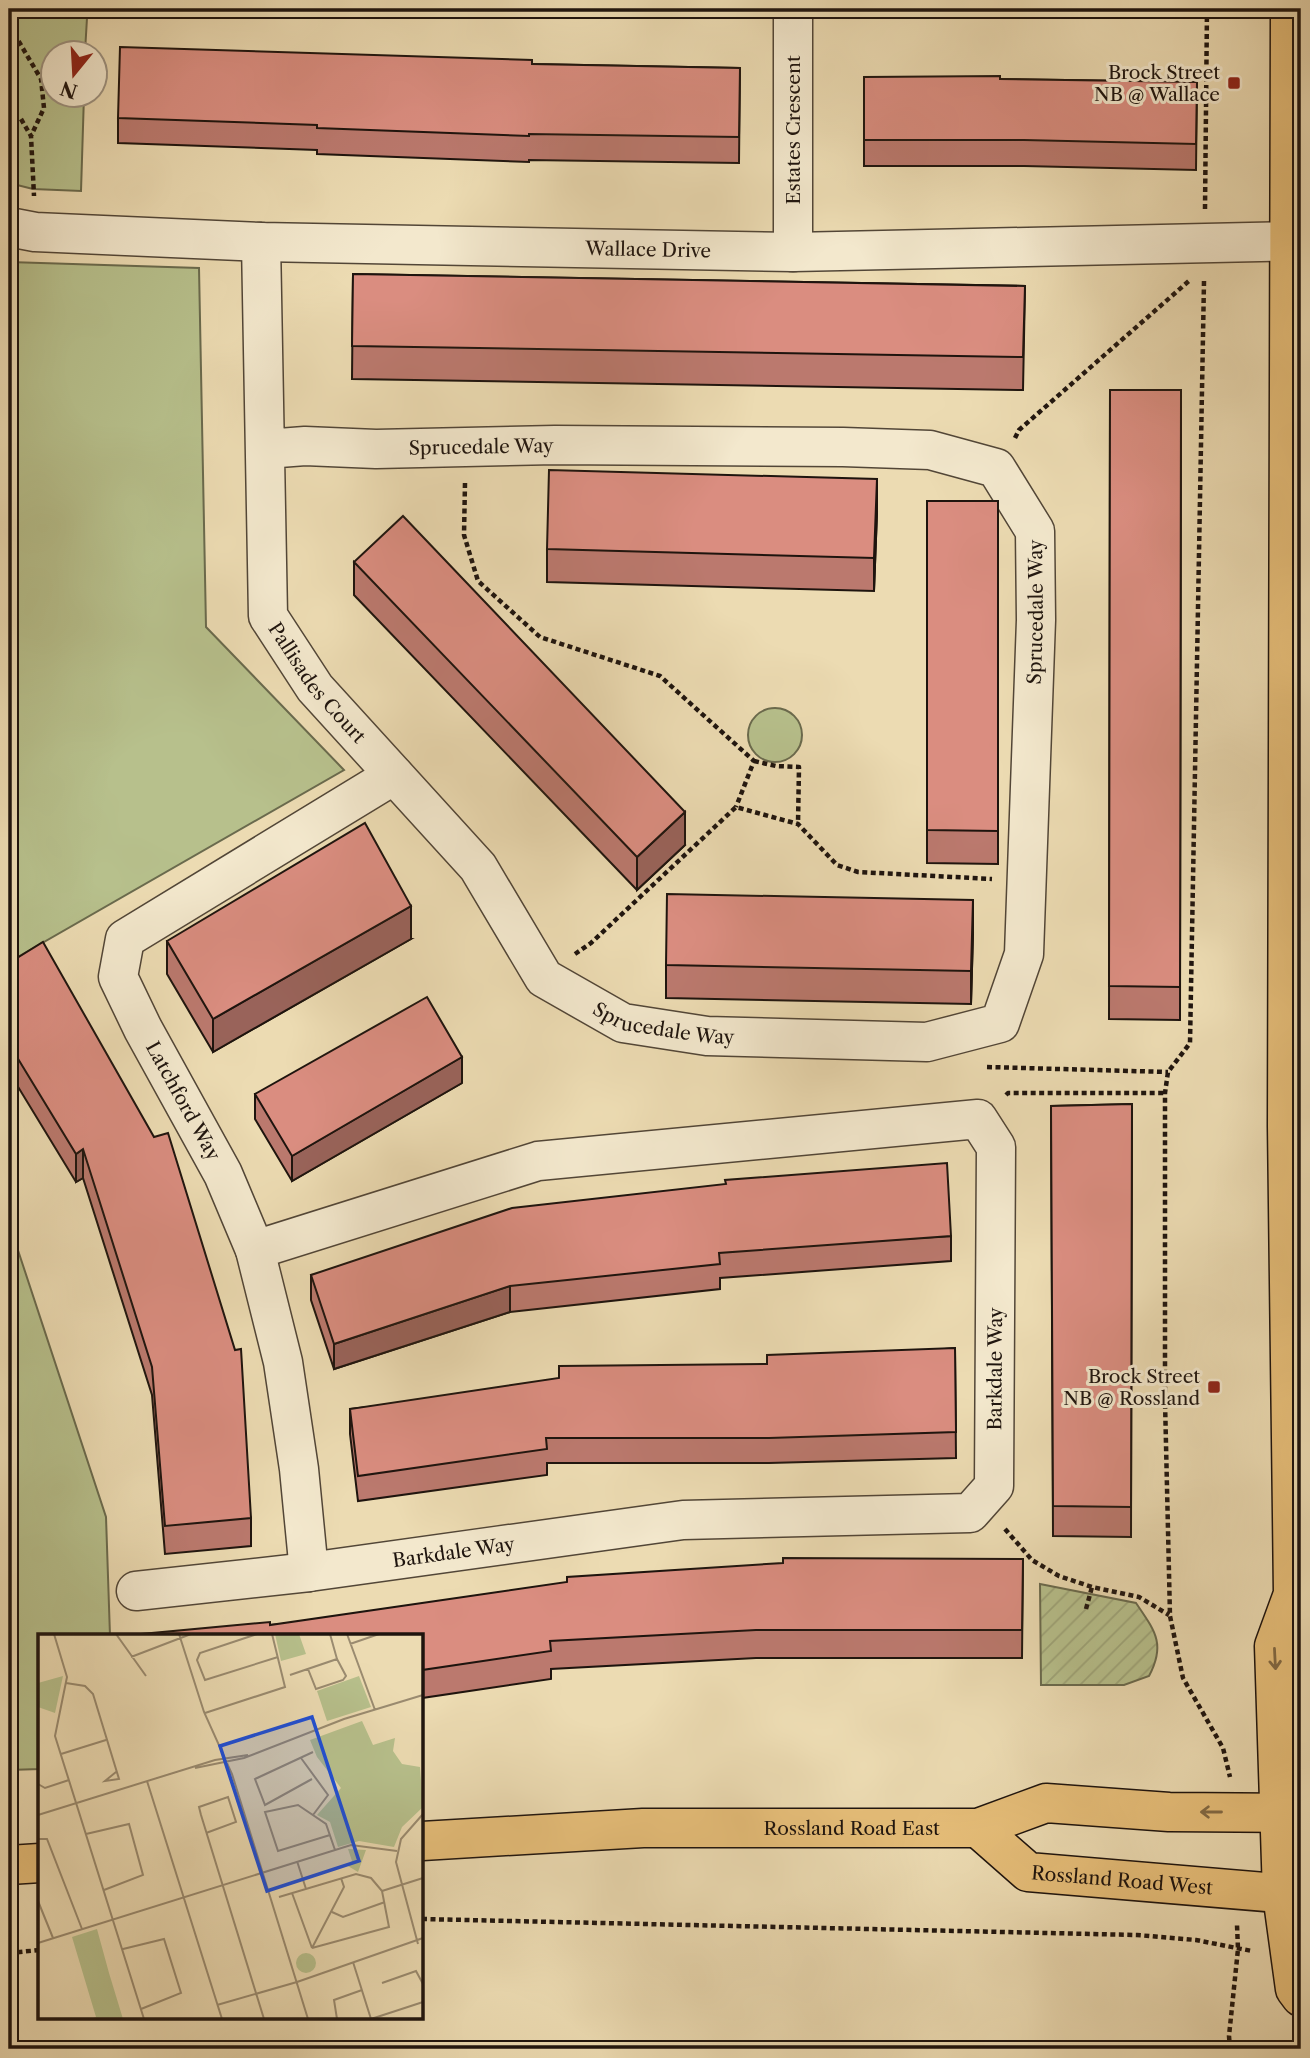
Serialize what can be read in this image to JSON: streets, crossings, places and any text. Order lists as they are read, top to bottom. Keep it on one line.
{"streets":{"main road":["Rossland Road East","Rossland Road West"],"street":["Estates Crescent","Wallace Drive","Sprucedale Way","Pallisades Court","Latchford Way","Barkdale Way"]},"crossings":[["Estates Crescent","Wallace Drive"],["Wallace Drive","Pallisades Court"],["Sprucedale Way","Pallisades Court"],["Pallisades Court","Latchford Way"],["Latchford Way","Barkdale Way"],["Rossland Road East","Rossland Road West"]],"places":{"transit":["Brock Street NB @ Wallace","Brock Street NB @ Rossland"]},"north":"bottom"}
